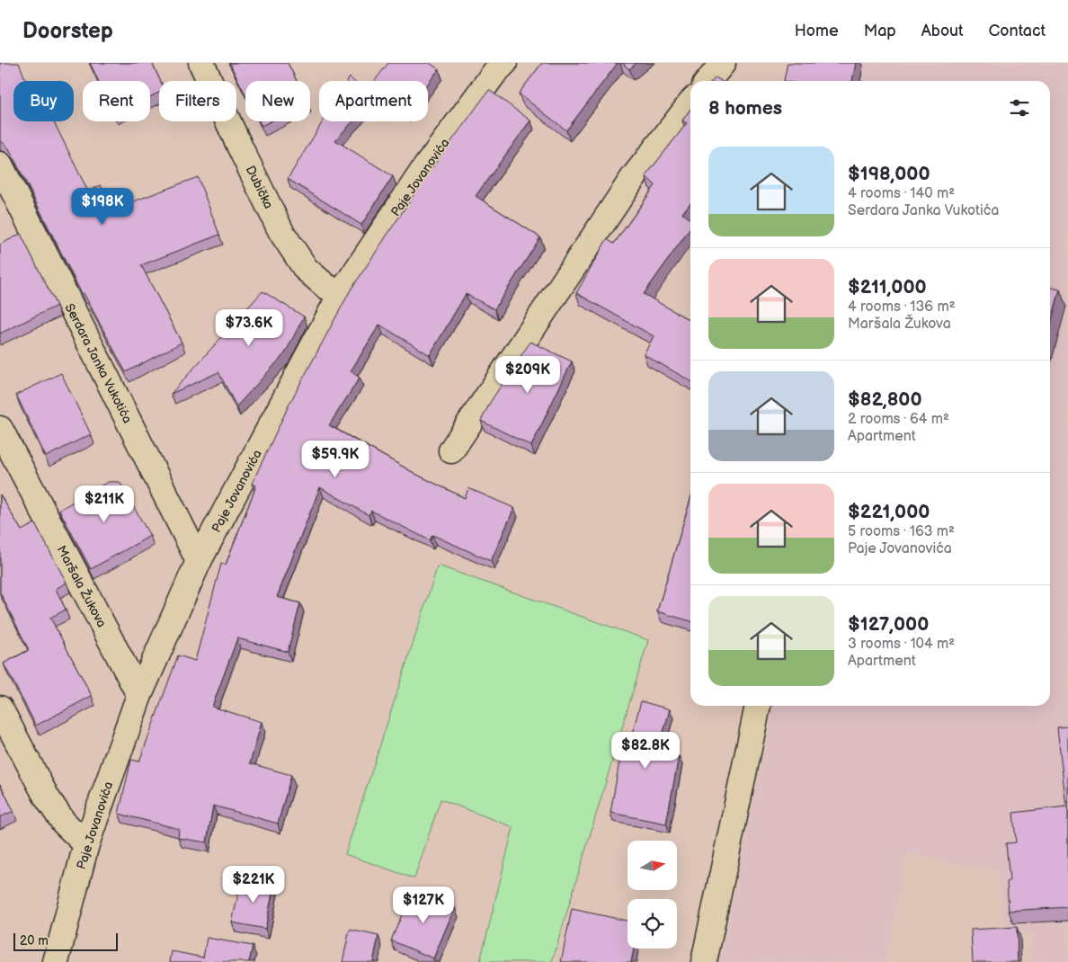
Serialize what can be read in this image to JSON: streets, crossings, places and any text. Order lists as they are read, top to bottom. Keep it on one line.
{"streets":{"street":["Paje Jovanovića","Dubička","Serdara Janka Vukotića","Maršala Žukova"]},"crossings":[["Paje Jovanovića","Dubička"],["Paje Jovanovića","Serdara Janka Vukotića"],["Paje Jovanovića","Maršala Žukova"]],"scale_bar":"20 m","north":"right","page":{"header":"Doorstep","nav":["Home","Map","About","Contact"],"chip":["Buy","Rent","Filters","New","Apartment"],"heading":"8 homes","list":[{"name":"$198,000","note":"4 rooms · 140 m² · Serdara Janka Vukotića"},{"name":"$211,000","note":"4 rooms · 136 m² · Maršala Žukova"},{"name":"$82,800","note":"2 rooms · 64 m² · Apartment"},{"name":"$221,000","note":"5 rooms · 163 m² · Paje Jovanovića"},{"name":"$127,000","note":"3 rooms · 104 m² · Apartment"}],"price":["$198K","$73.6K","$209K","$59.9K","$211K","$82.8K","$221K","$127K"],"scale":"20 m"}}
